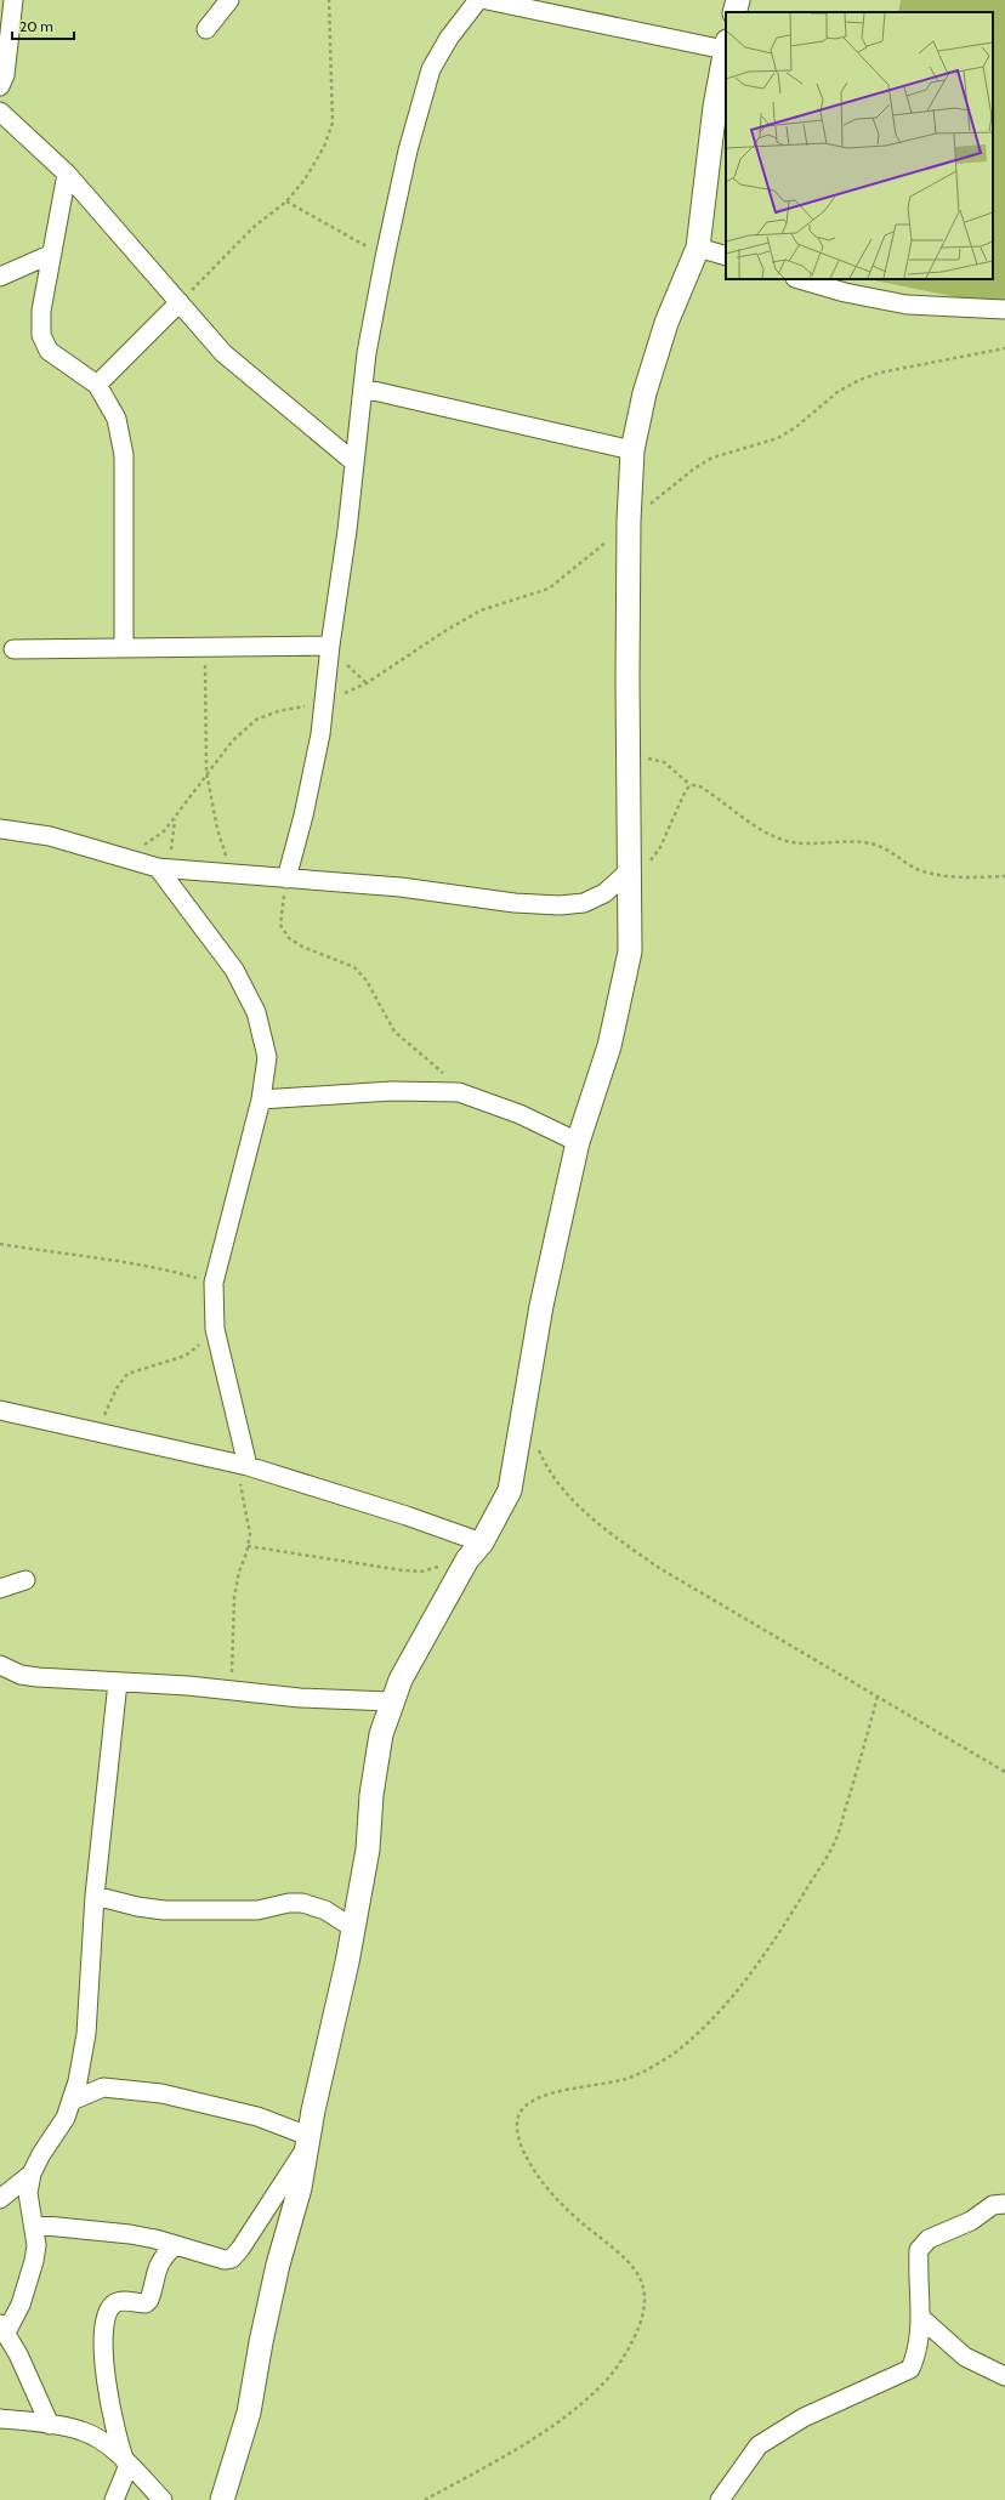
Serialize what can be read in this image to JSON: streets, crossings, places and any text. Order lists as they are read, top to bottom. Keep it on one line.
{"scale_bar":"20 m"}
